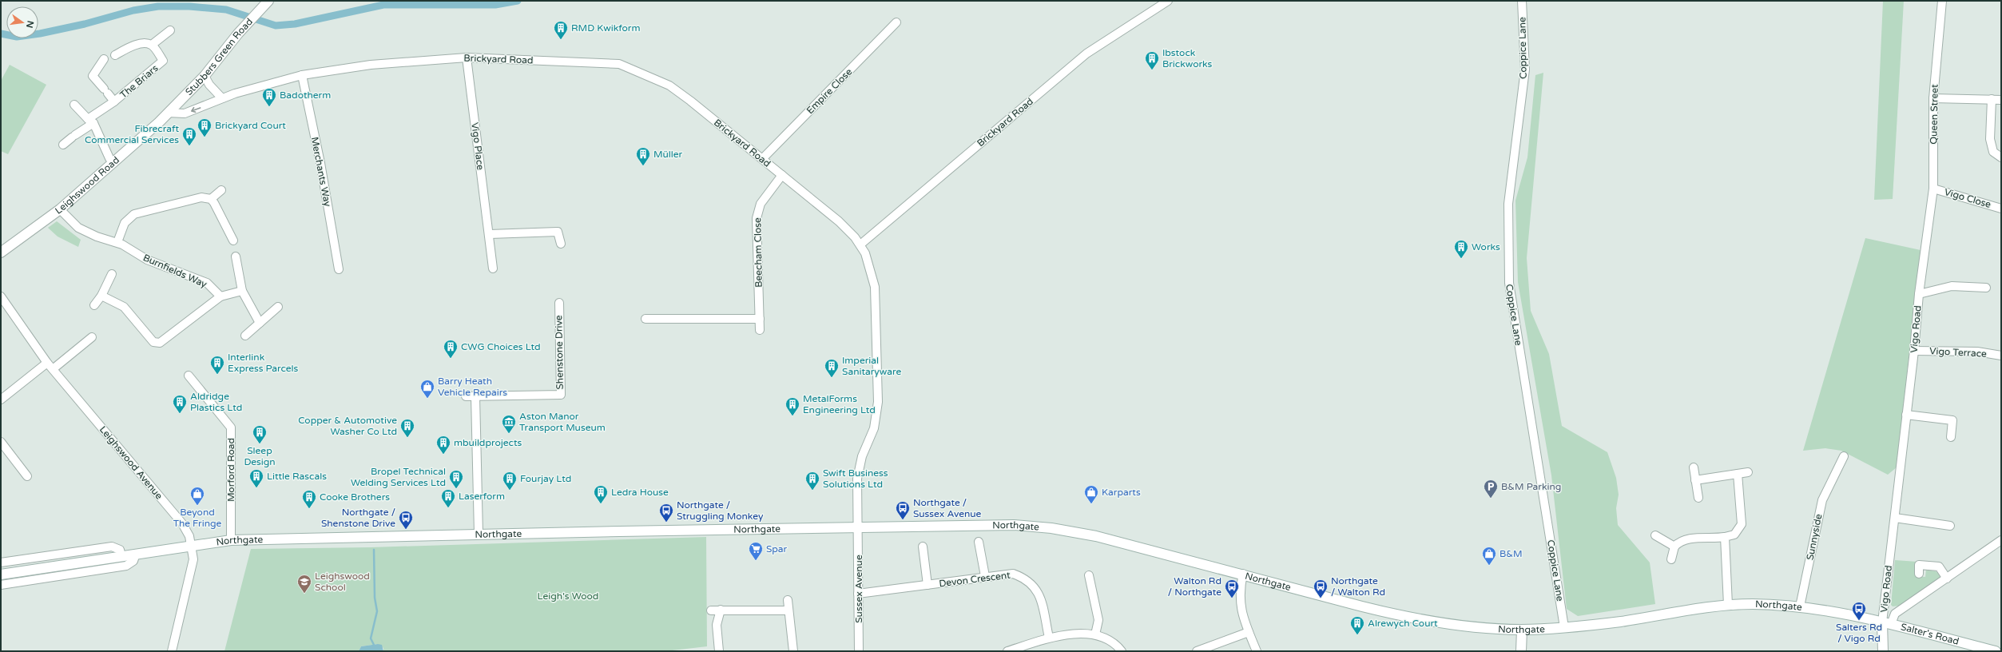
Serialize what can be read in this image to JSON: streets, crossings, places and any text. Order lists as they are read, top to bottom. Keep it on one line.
{"streets":{"main road":["Stubbers Green Road","Leighswood Road","Northgate","Salter's Road"],"street":["Coppice Lane","Brickyard Road","The Briars","Empire Close","Queen Street","Vigo Place","Merchants Way","Vigo Close","Beecham Close","Burnfields Way","Vigo Road","Shenstone Drive","Vigo Terrace","Leighswood Avenue","Morford Road","Sunnyside","Devon Crescent","Sussex Avenue"]},"crossings":[["Coppice Lane","Northgate"],["Stubbers Green Road","Brickyard Road"],["Stubbers Green Road","Leighswood Road"],["Brickyard Road","Empire Close"],["Brickyard Road","Vigo Place"],["Brickyard Road","Merchants Way"],["Brickyard Road","Leighswood Road"],["Brickyard Road","Beecham Close"],["Brickyard Road","Sussex Avenue"],["Queen Street","Vigo Close"],["Queen Street","Vigo Road"],["Leighswood Road","Burnfields Way"],["Vigo Road","Vigo Terrace"],["Vigo Road","Northgate"],["Vigo Road","Salter's Road"],["Leighswood Avenue","Northgate"],["Morford Road","Northgate"],["Northgate","Sunnyside"],["Northgate","Sussex Avenue"],["Northgate","Salter's Road"],["Devon Crescent","Sussex Avenue"]],"parks":["Leigh's Wood"],"places":{"building":["RMD Kwikform","Ibstock Brickworks","Badotherm","Brickyard Court","Fibrecraft Commercial Services","Müller","Works","CWG Choices Ltd","Interlink Express Parcels","Imperial Sanitaryware","Aldridge Plastics Ltd","MetalForms Engineering Ltd","Copper & Automotive Washer Co Ltd","Sleep Design","mbuildprojects","Little Rascals","Bropel Technical Welding Services Ltd","Fourjay Ltd","Swift Business Solutions Ltd","Ledra House","Laserform","Cooke Brothers","Alrewych Court"],"shop":["Barry Heath Vehicle Repairs","Karparts","Beyond The Fringe","B&M"],"museum":["Aston Manor Transport Museum"],"parking":["B&M Parking"],"bus stop":["Northgate / Sussex Avenue","Northgate / Struggling Monkey","Northgate / Shenstone Drive","Walton Rd / Northgate","Northgate / Walton Rd","Salters Rd / Vigo Rd"],"supermarket":["Spar"],"school or university":["Leighswood School"]},"north":"right"}
